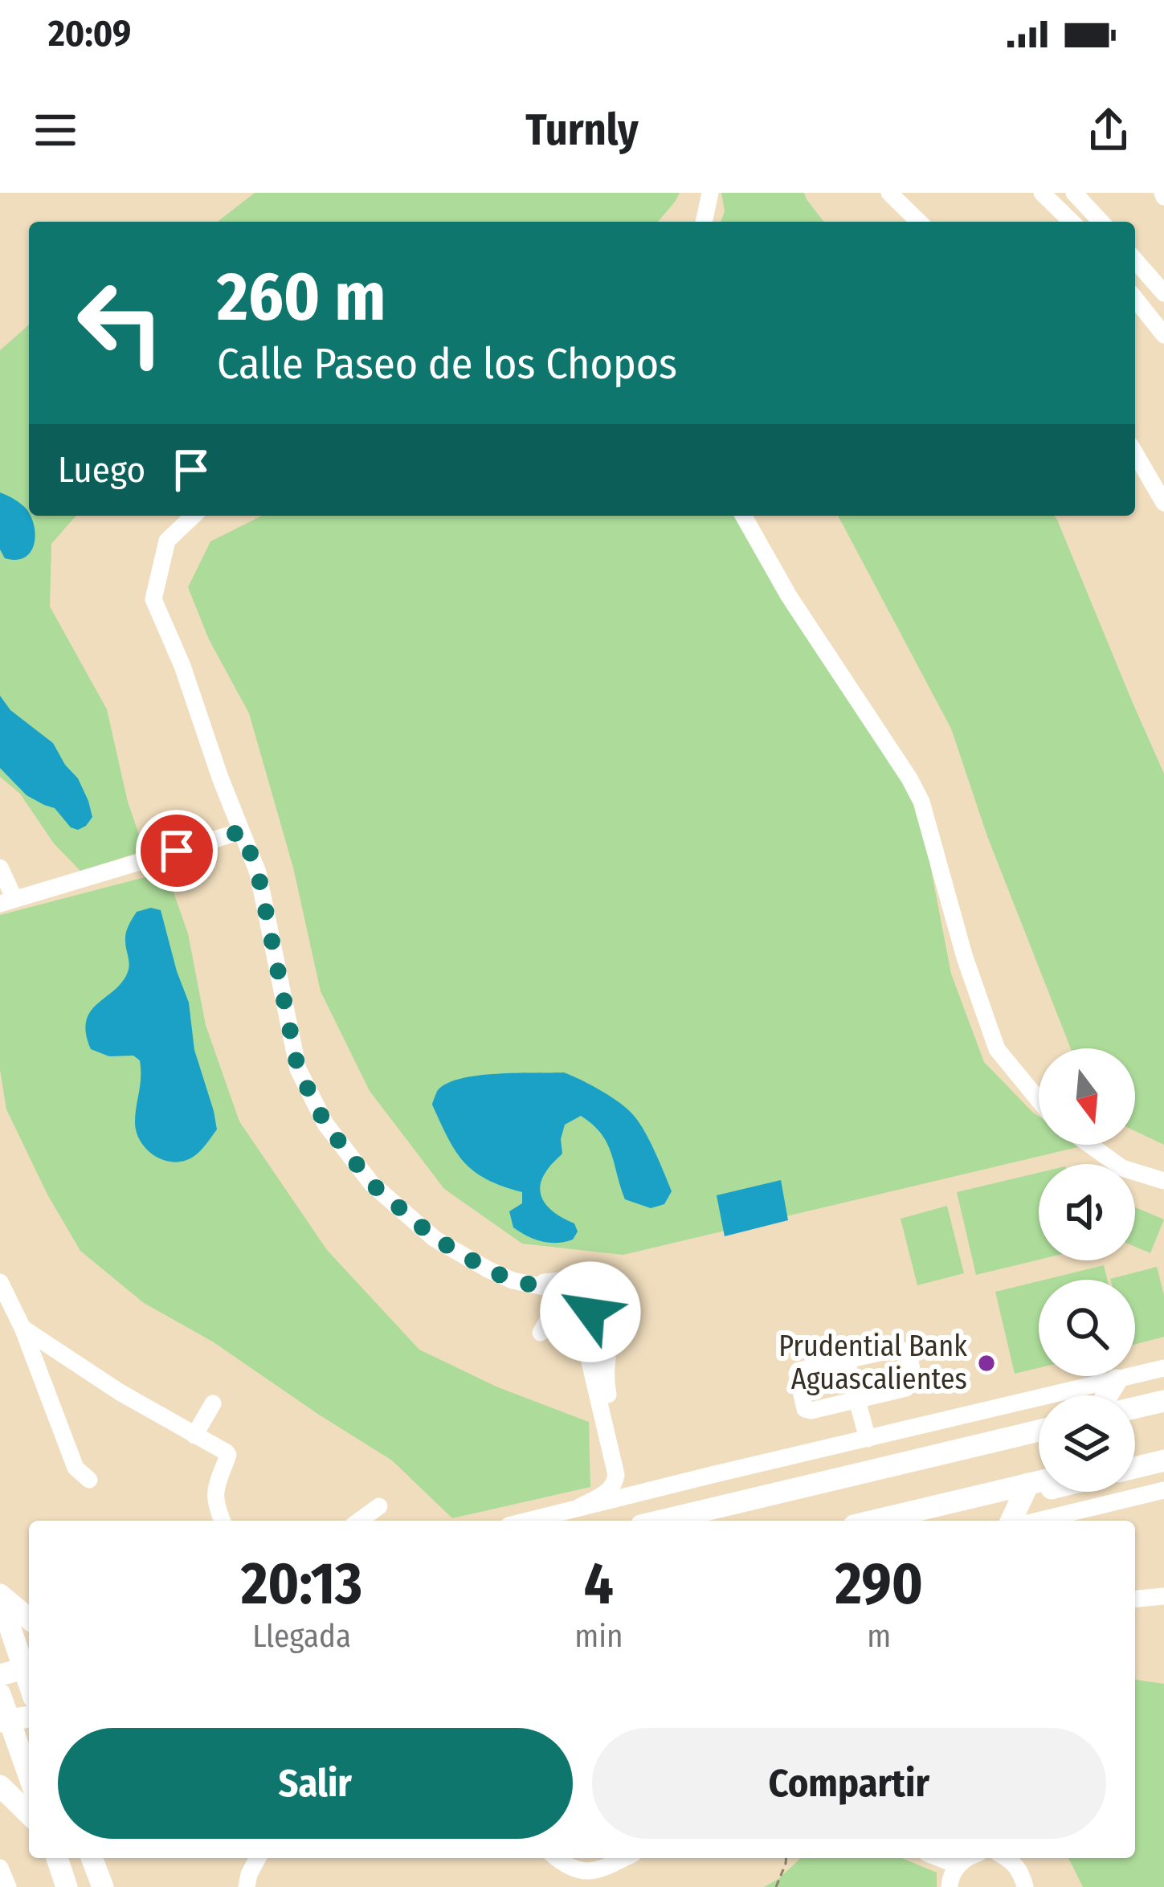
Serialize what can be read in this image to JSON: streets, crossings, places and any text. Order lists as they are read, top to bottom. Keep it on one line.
{"places":["Prudential Bank Aguascalientes"],"north":"bottom","page":{"status":"20:09","header":"Turnly","turn":["260 m","Calle Paseo de los Chopos"],"then":"Luego","eta":["20:13","Llegada","4","min","290","m"],"buttons":["Salir","Compartir"]}}
